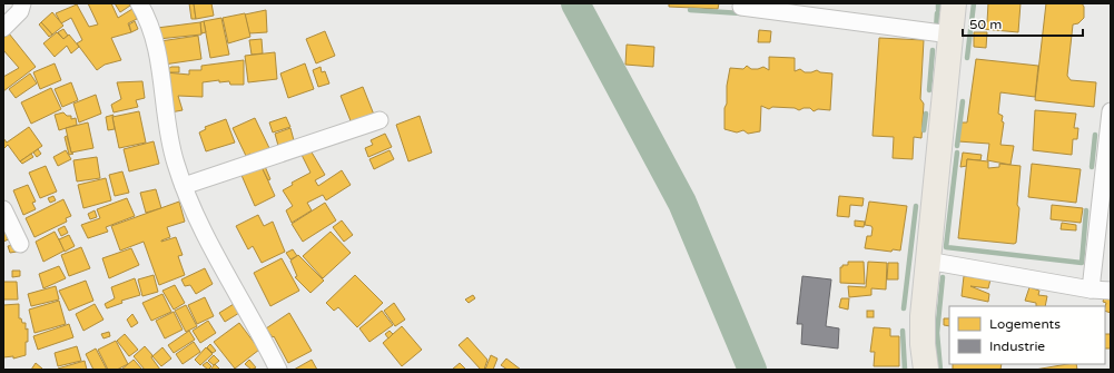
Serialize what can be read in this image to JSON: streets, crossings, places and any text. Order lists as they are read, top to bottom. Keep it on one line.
{"legend":["Logements","Industrie"],"scale_bar":"50 m"}
